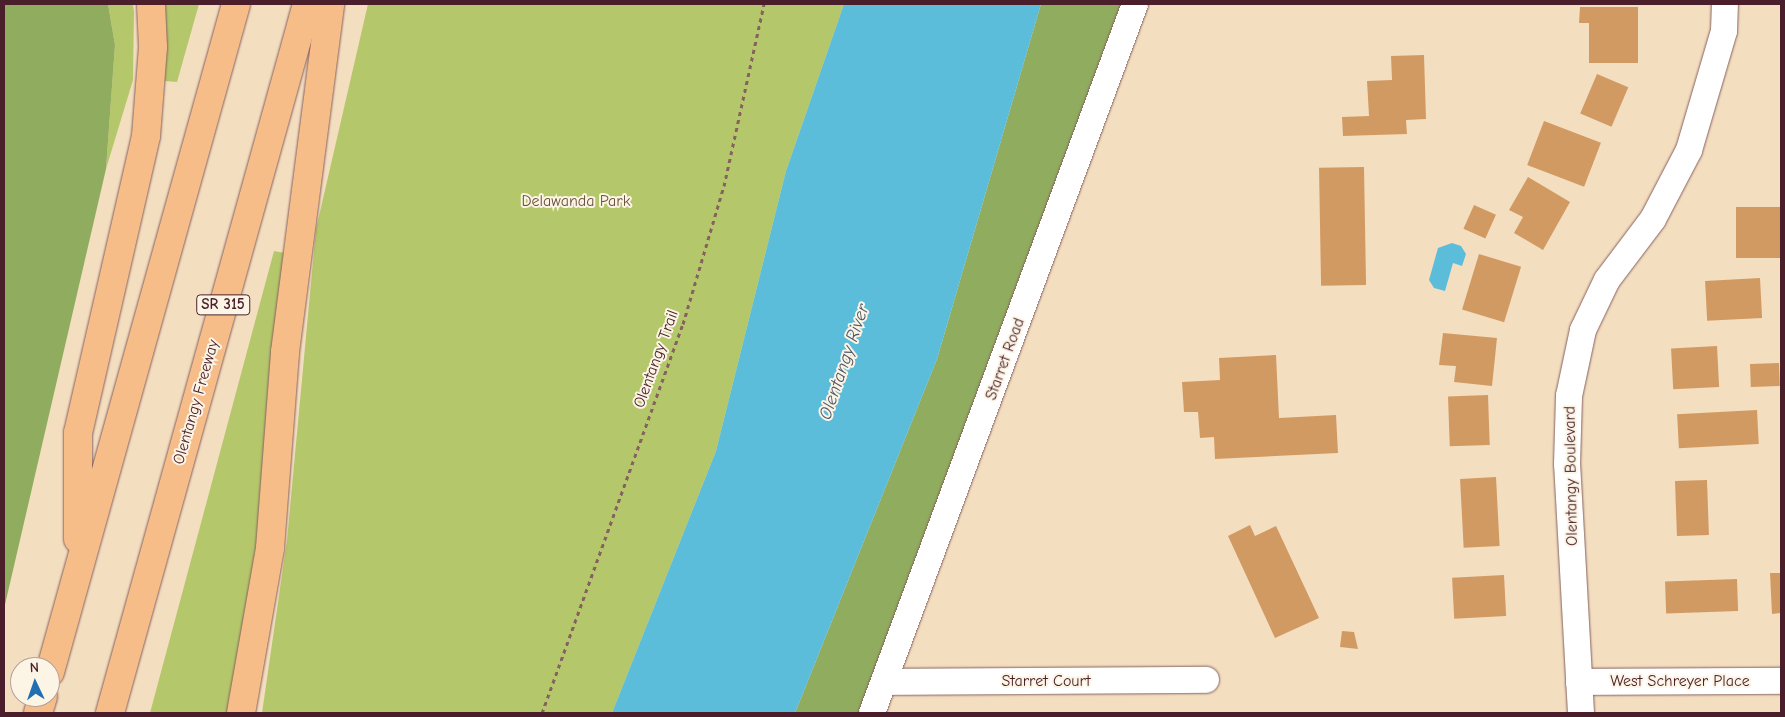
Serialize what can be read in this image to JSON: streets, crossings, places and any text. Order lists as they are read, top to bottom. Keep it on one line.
{"streets":{"highway":["SR 315","Olentangy Freeway"],"street":["Starret Road","Olentangy Boulevard","Starret Court","West Schreyer Place"],"path":["Olentangy Trail"]},"crossings":[["Starret Road","Starret Court"],["Olentangy Boulevard","West Schreyer Place"]],"water":["Olentangy River"],"parks":["Delawanda Park"],"north":"top"}
